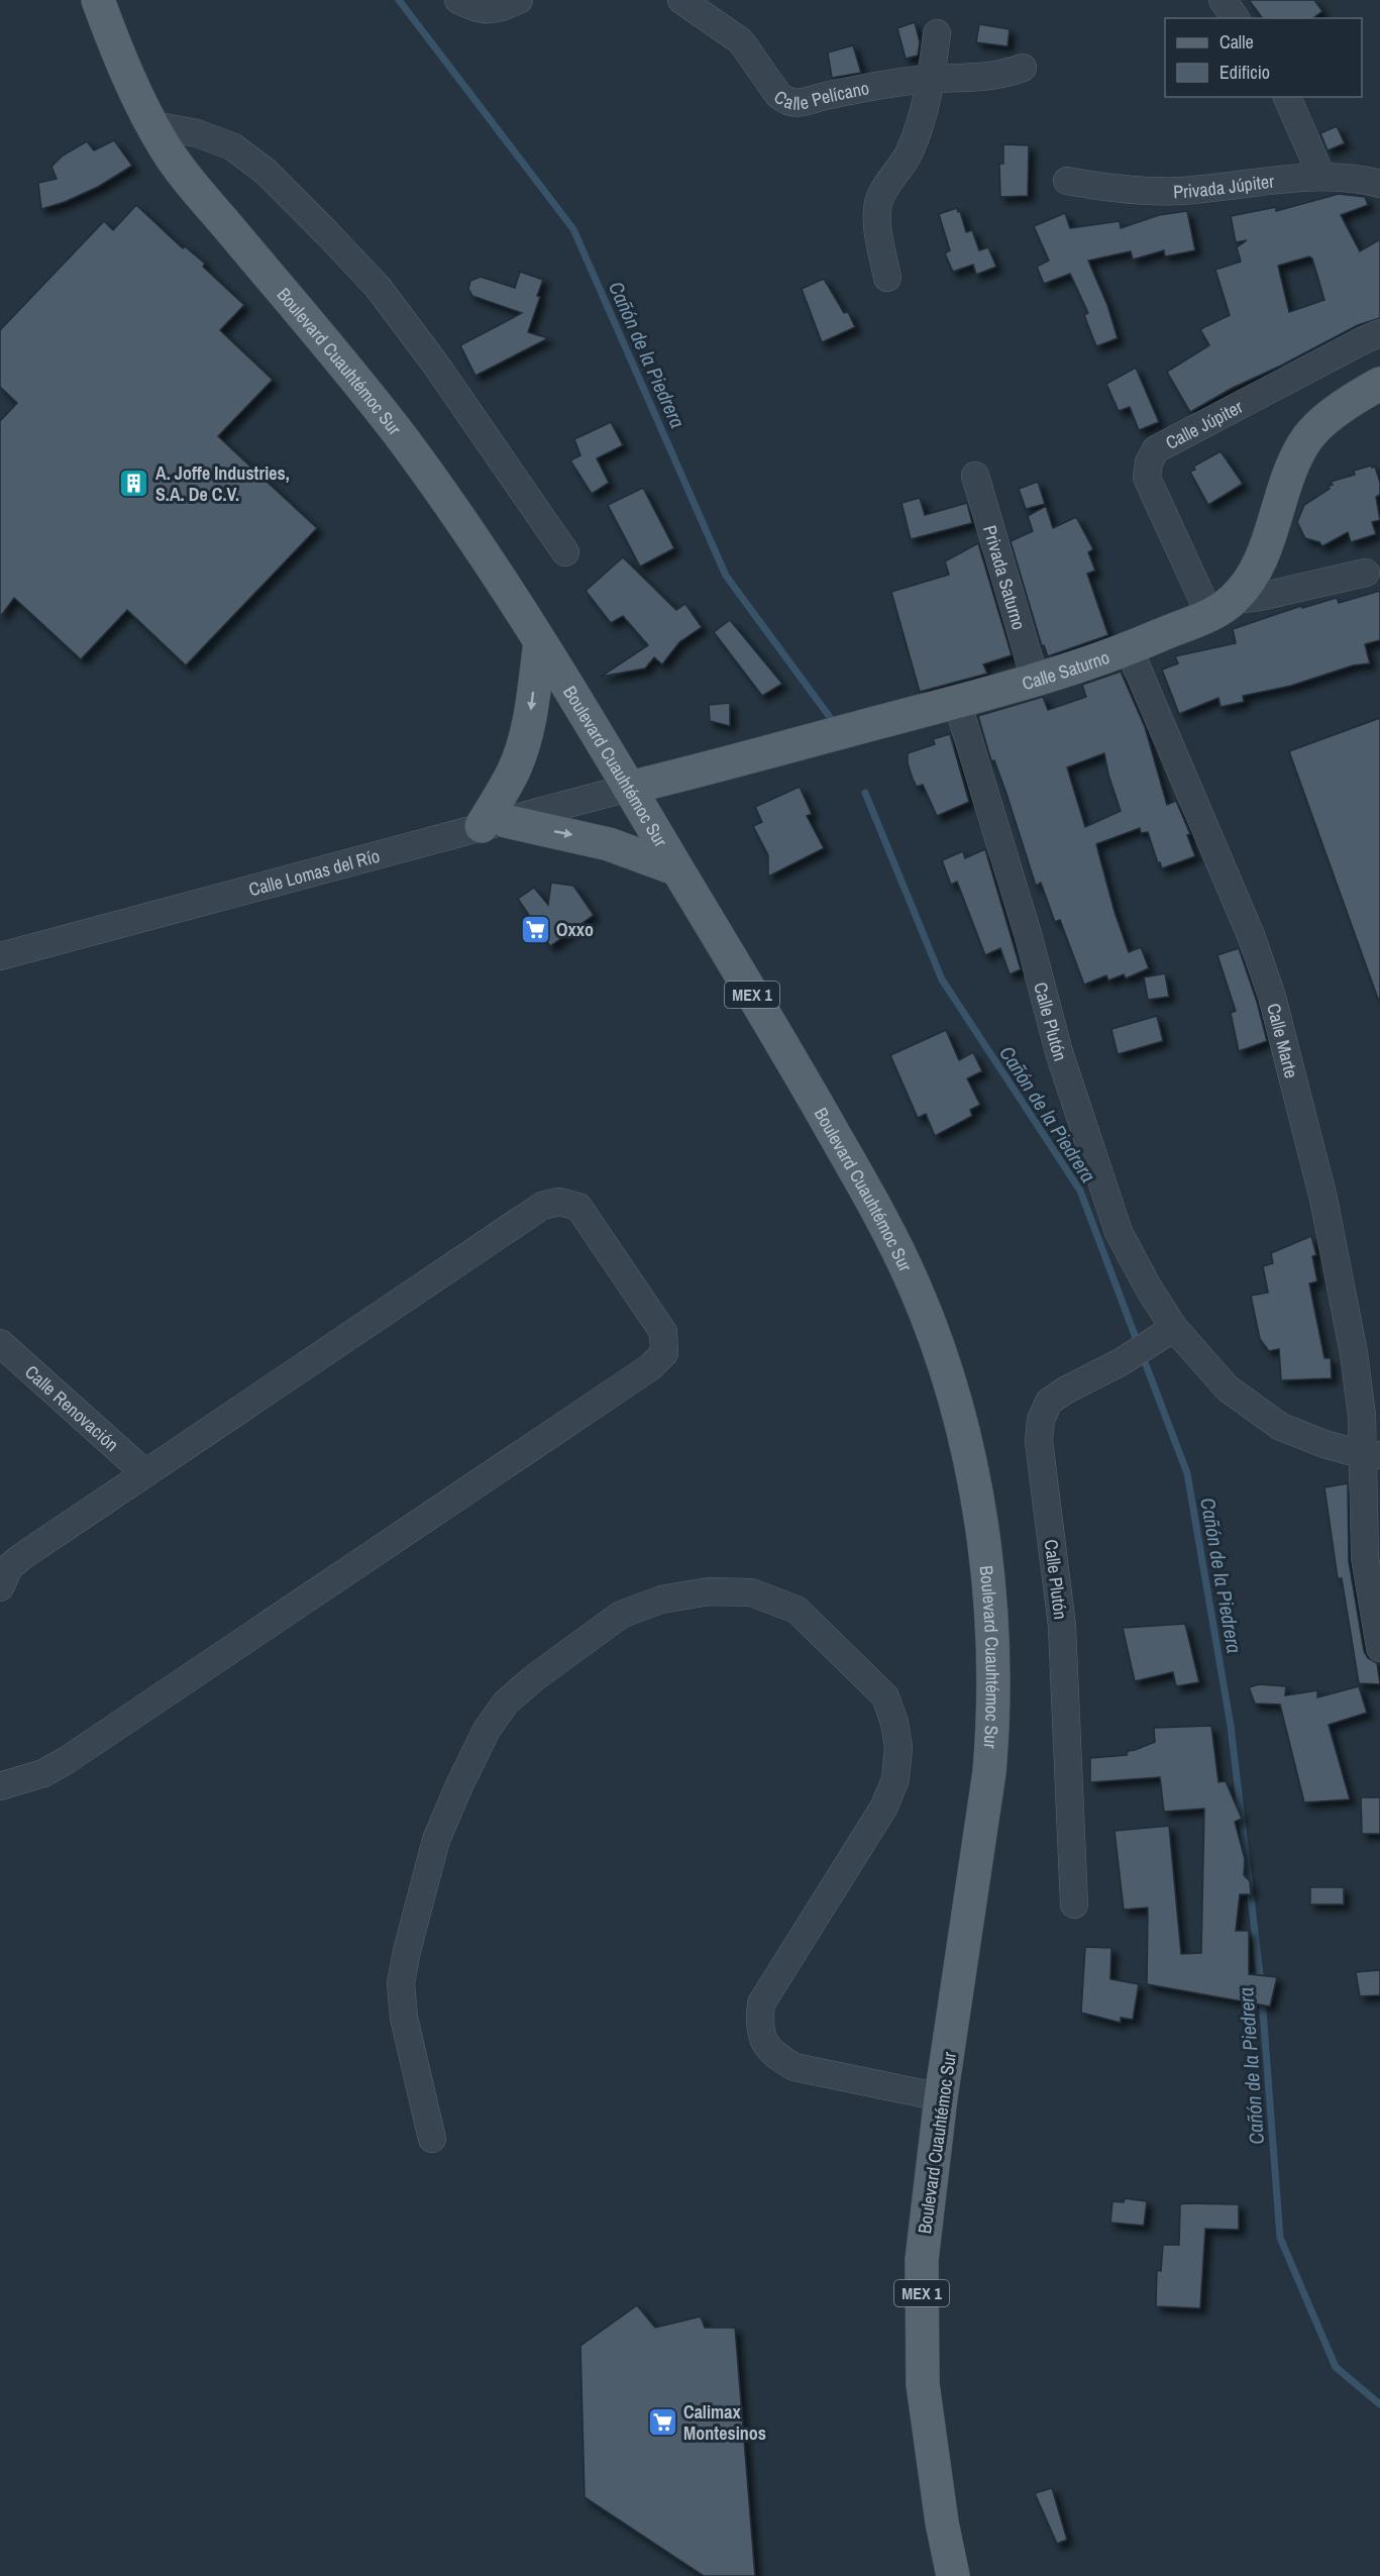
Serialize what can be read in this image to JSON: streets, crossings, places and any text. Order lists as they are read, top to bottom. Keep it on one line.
{"streets":{"main road":["Boulevard Cuauhtémoc Sur","Calle Saturno","MEX 1"],"street":["Calle Pelícano","Privada Júpiter","Calle Júpiter","Privada Saturno","Calle Lomas del Río","Calle Plutón","Calle Marte","Calle Renovación"]},"crossings":[["Boulevard Cuauhtémoc Sur","Calle Saturno"],["Boulevard Cuauhtémoc Sur","Calle Lomas del Río"],["Calle Júpiter","Calle Saturno"],["Privada Saturno","Calle Saturno"],["Calle Saturno","Calle Lomas del Río"],["Calle Saturno","Calle Plutón"],["Calle Saturno","Calle Marte"],["Calle Plutón","Calle Marte"]],"water":["Cañón de la Piedrera"],"places":{"building":["A. Joffe Industries, S.A. De C.V."],"supermarket":["Oxxo","Calimax Montesinos"]},"legend":["Calle","Edificio"]}
